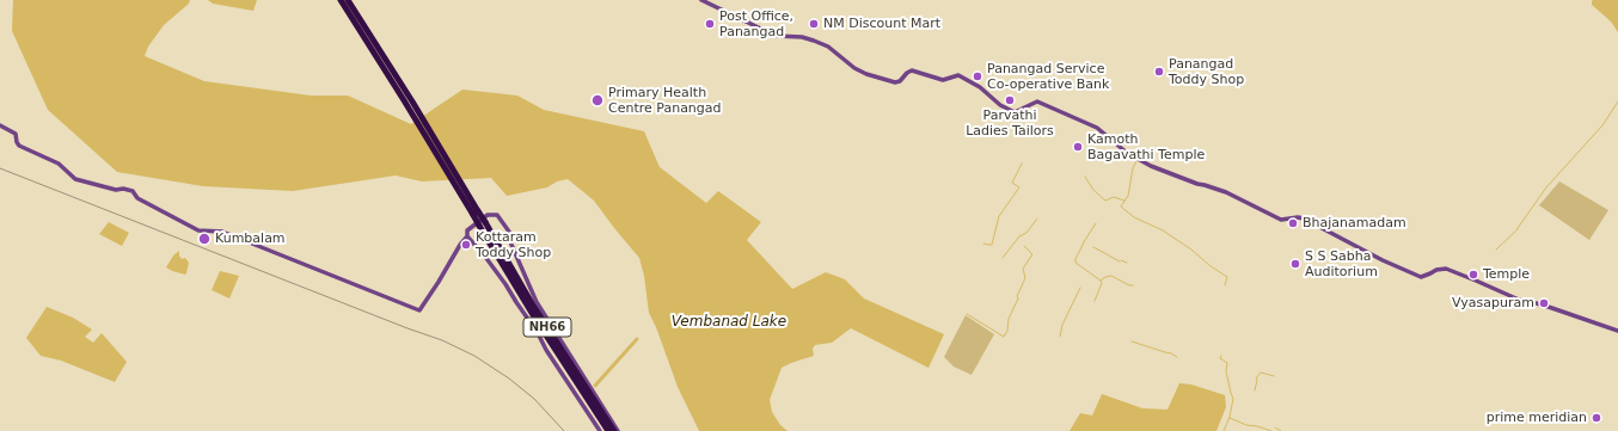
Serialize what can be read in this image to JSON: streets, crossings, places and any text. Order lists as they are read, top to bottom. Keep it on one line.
{"streets":{"highway":["NH66"]},"water":["Vembanad Lake"],"places":["Post Office, Panangad","NM Discount Mart","Panangad Toddy Shop","Panangad Service Co-operative Bank","Primary Health Centre Panangad","Parvathi Ladies Tailors","Kamoth Bagavathi Temple","Bhajanamadam","Kumbalam","Kottaram Toddy Shop","S S Sabha Auditorium","Temple","Vyasapuram","prime meridian"]}
